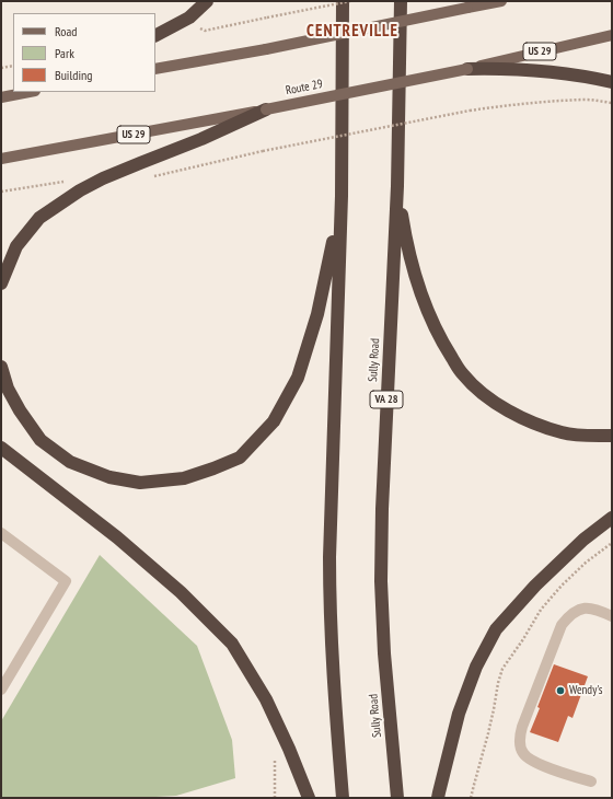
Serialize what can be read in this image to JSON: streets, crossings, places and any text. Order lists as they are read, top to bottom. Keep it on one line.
{"streets":{"highway":["Sully Road","VA 28"],"main road":["US 29","Route 29"]},"districts":["CENTREVILLE"],"places":["Wendy's"],"legend":["Road","Park","Building"]}
